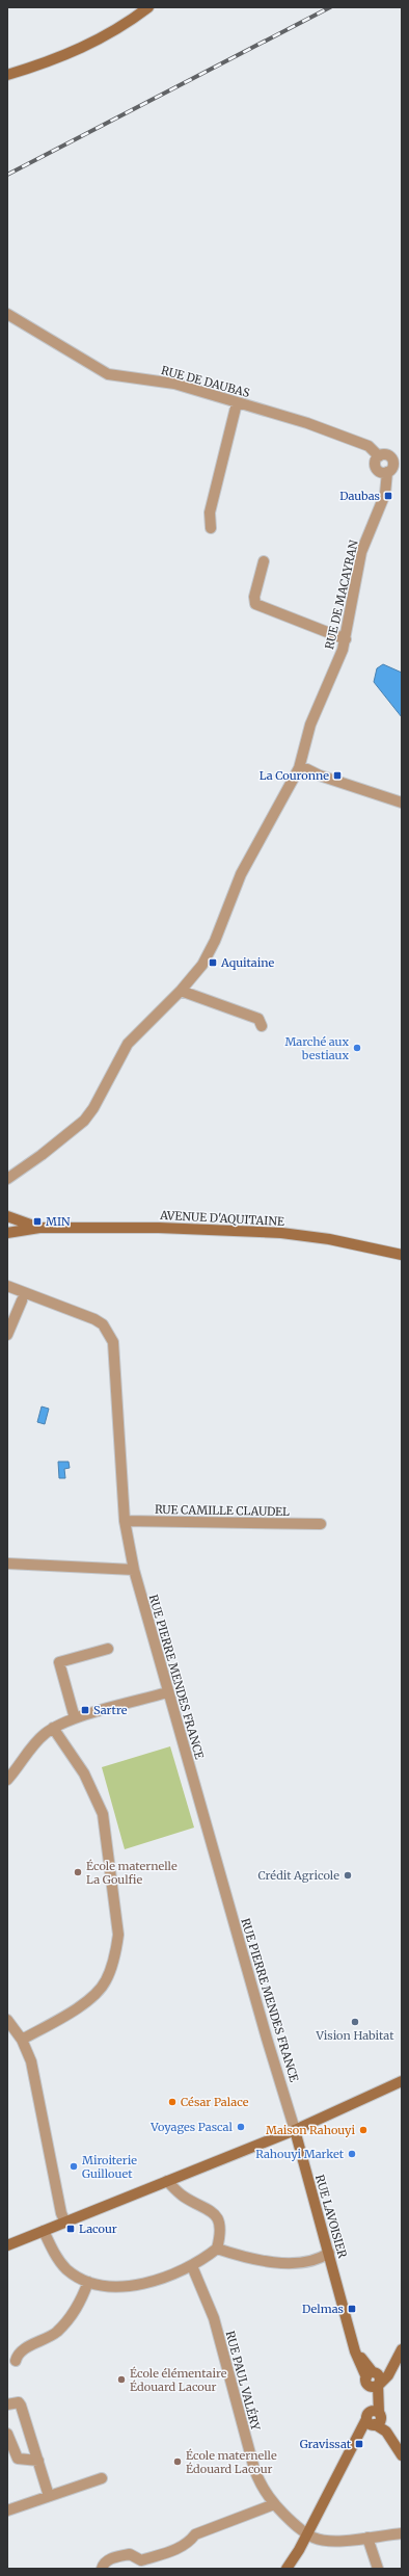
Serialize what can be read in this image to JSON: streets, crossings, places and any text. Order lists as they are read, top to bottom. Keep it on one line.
{"streets":{"street":["RUE DE DAUBAS","RUE DE MACAYRAN","AVENUE D'AQUITAINE","RUE CAMILLE CLAUDEL","RUE PIERRE MENDES FRANCE","RUE LAVOISIER","RUE PAUL VALÉRY"]},"crossings":[["RUE DE DAUBAS","RUE DE MACAYRAN"],["RUE CAMILLE CLAUDEL","RUE PIERRE MENDES FRANCE"],["RUE PIERRE MENDES FRANCE","RUE LAVOISIER"]],"places":{"transit":["Daubas","La Couronne","Aquitaine","MIN","Sartre","Lacour","Delmas","Gravissat"],"other":["Marché aux bestiaux","École maternelle La Goulfie","Crédit Agricole","Vision Habitat","César Palace","Voyages Pascal","Maison Rahouyi","Rahouyi Market","Miroiterie Guillouet","École élémentaire Édouard Lacour","École maternelle Édouard Lacour"]}}
